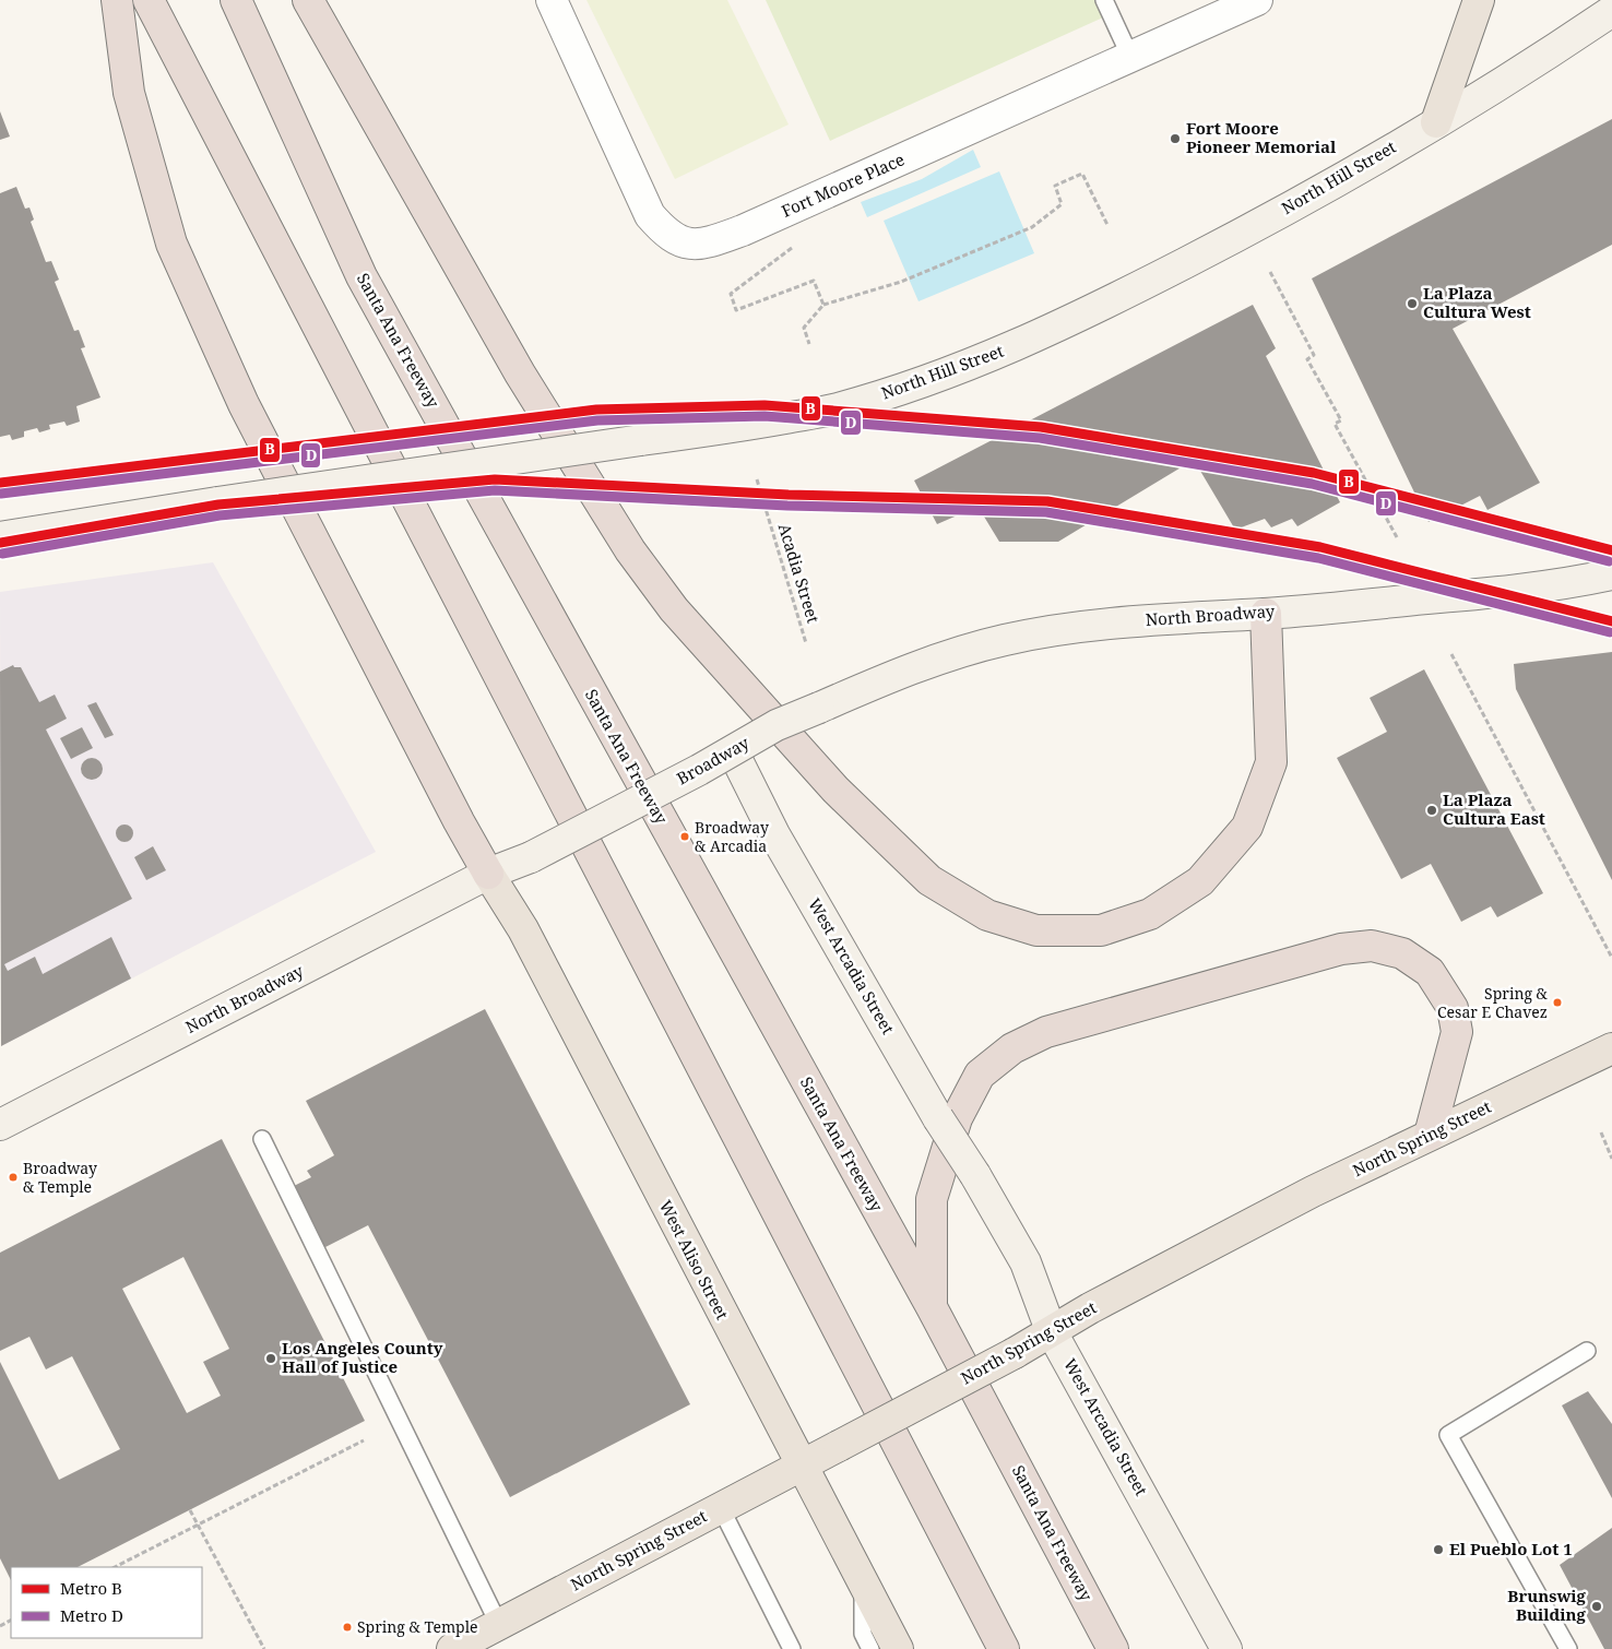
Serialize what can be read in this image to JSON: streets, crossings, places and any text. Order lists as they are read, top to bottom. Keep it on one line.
{"streets":{"highway":["Santa Ana Freeway"],"main road":["North Hill Street","North Broadway","Broadway","West Arcadia Street","North Spring Street","West Aliso Street"],"street":["Fort Moore Place"],"path":["Acadia Street"]},"crossings":[["North Broadway","Broadway"],["North Broadway","West Aliso Street"],["Broadway","West Arcadia Street"],["Broadway","West Aliso Street"],["West Arcadia Street","North Spring Street"],["North Spring Street","West Aliso Street"]],"places":["Fort Moore Pioneer Memorial","La Plaza Cultura West","La Plaza Cultura East","Broadway & Arcadia","Spring & Cesar E Chavez","Broadway & Temple","Los Angeles County Hall of Justice","El Pueblo Lot 1","Brunswig Building","Spring & Temple"],"lines":["metro line B","metro line D"],"legend":["Metro B","Metro D"]}
